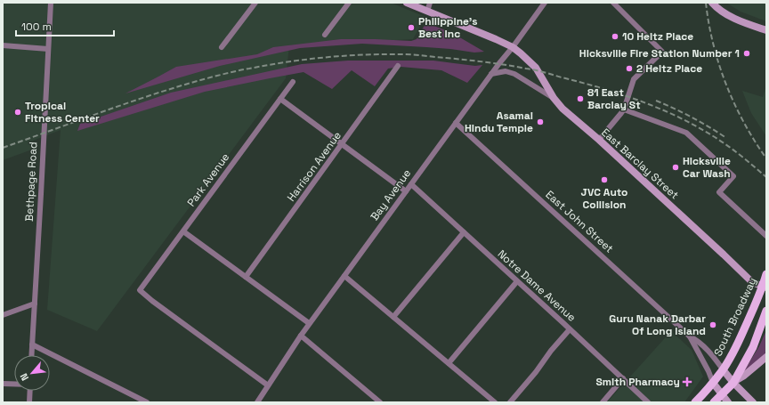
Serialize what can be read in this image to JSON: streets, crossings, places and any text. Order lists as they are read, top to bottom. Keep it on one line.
{"streets":{"main road":["East Barclay Street","South Broadway"],"street":["Harrison Avenue","Park Avenue","Bethpage Road","Bay Avenue","East John Street","Notre Dame Avenue"]},"crossings":[["East Barclay Street","Bay Avenue"],["East Barclay Street","South Broadway"],["Park Avenue","Bay Avenue"],["Bay Avenue","East John Street"],["Bay Avenue","Notre Dame Avenue"],["East John Street","South Broadway"]],"places":{"other":["Philippine's Best Inc","10 Heitz Place","Hicksville Fire Station Number 1","2 Heitz Place","81 East Barclay St","Tropical Fitness Center","Asamai Hindu Temple","Hicksville Car Wash","JVC Auto Collision","Guru Nanak Darbar Of Long Island"],"health":["Smith Pharmacy"]},"scale_bar":"100 m","north":"bottom left"}
